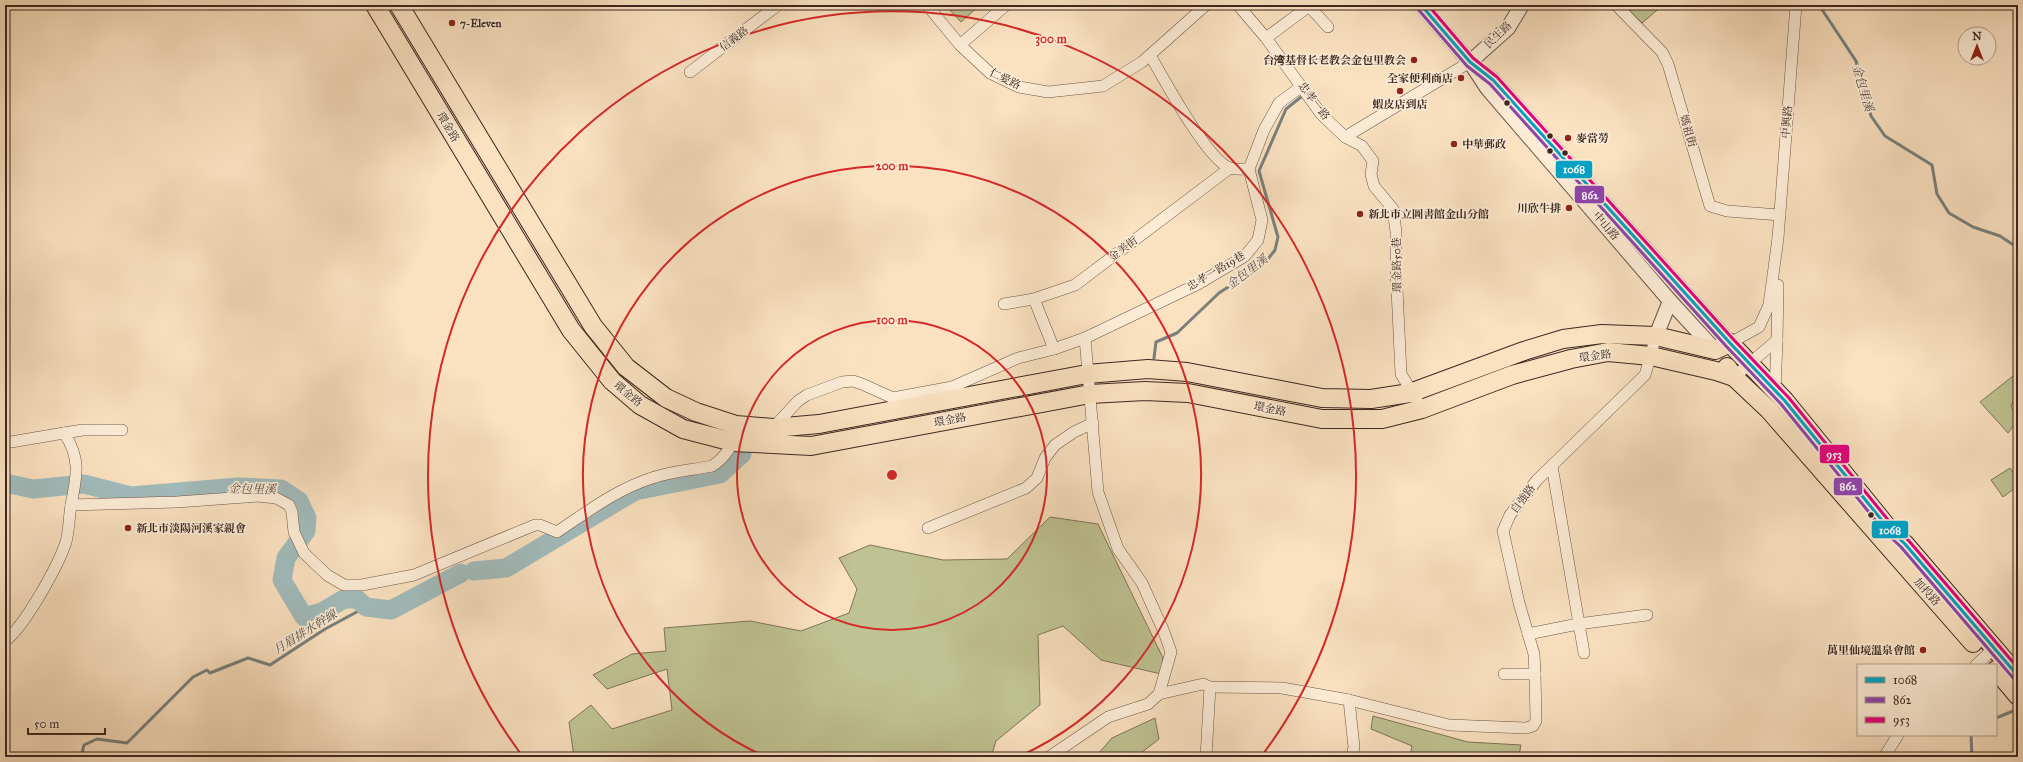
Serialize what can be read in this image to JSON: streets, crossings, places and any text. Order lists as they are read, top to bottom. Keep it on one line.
{"streets":{"main road":["環金路","中山路","加投路"],"street":["民生路","信義路","仁愛路","忠孝一路","中興路","媽祖街","金美街","環金路50巷","忠孝一路19巷","自強路"]},"crossings":[["民生路","中山路"],["忠孝一路","環金路50巷"],["中興路","環金路"],["中興路","媽祖街"],["中興路","中山路"],["環金路","中山路"],["環金路","環金路50巷"],["環金路","忠孝一路19巷"],["環金路","自強路"],["中山路","加投路"]],"water":["金包里溪","月眉排水幹線"],"places":["7-Eleven","台湾基督长老教会金包里教会","全家便利商店","蝦皮店到店","麥當勞","中華郵政","川欣牛排","新北市立圖書館金山分館","新北市淡陽河溪家親會","萬里仙境溫泉會館"],"lines":["transit line 1068","transit line 953","transit line 862"],"legend":["1068","862","953"],"scale_bar":"50 m","north":"top","rings":["300 m","200 m","100 m"]}
